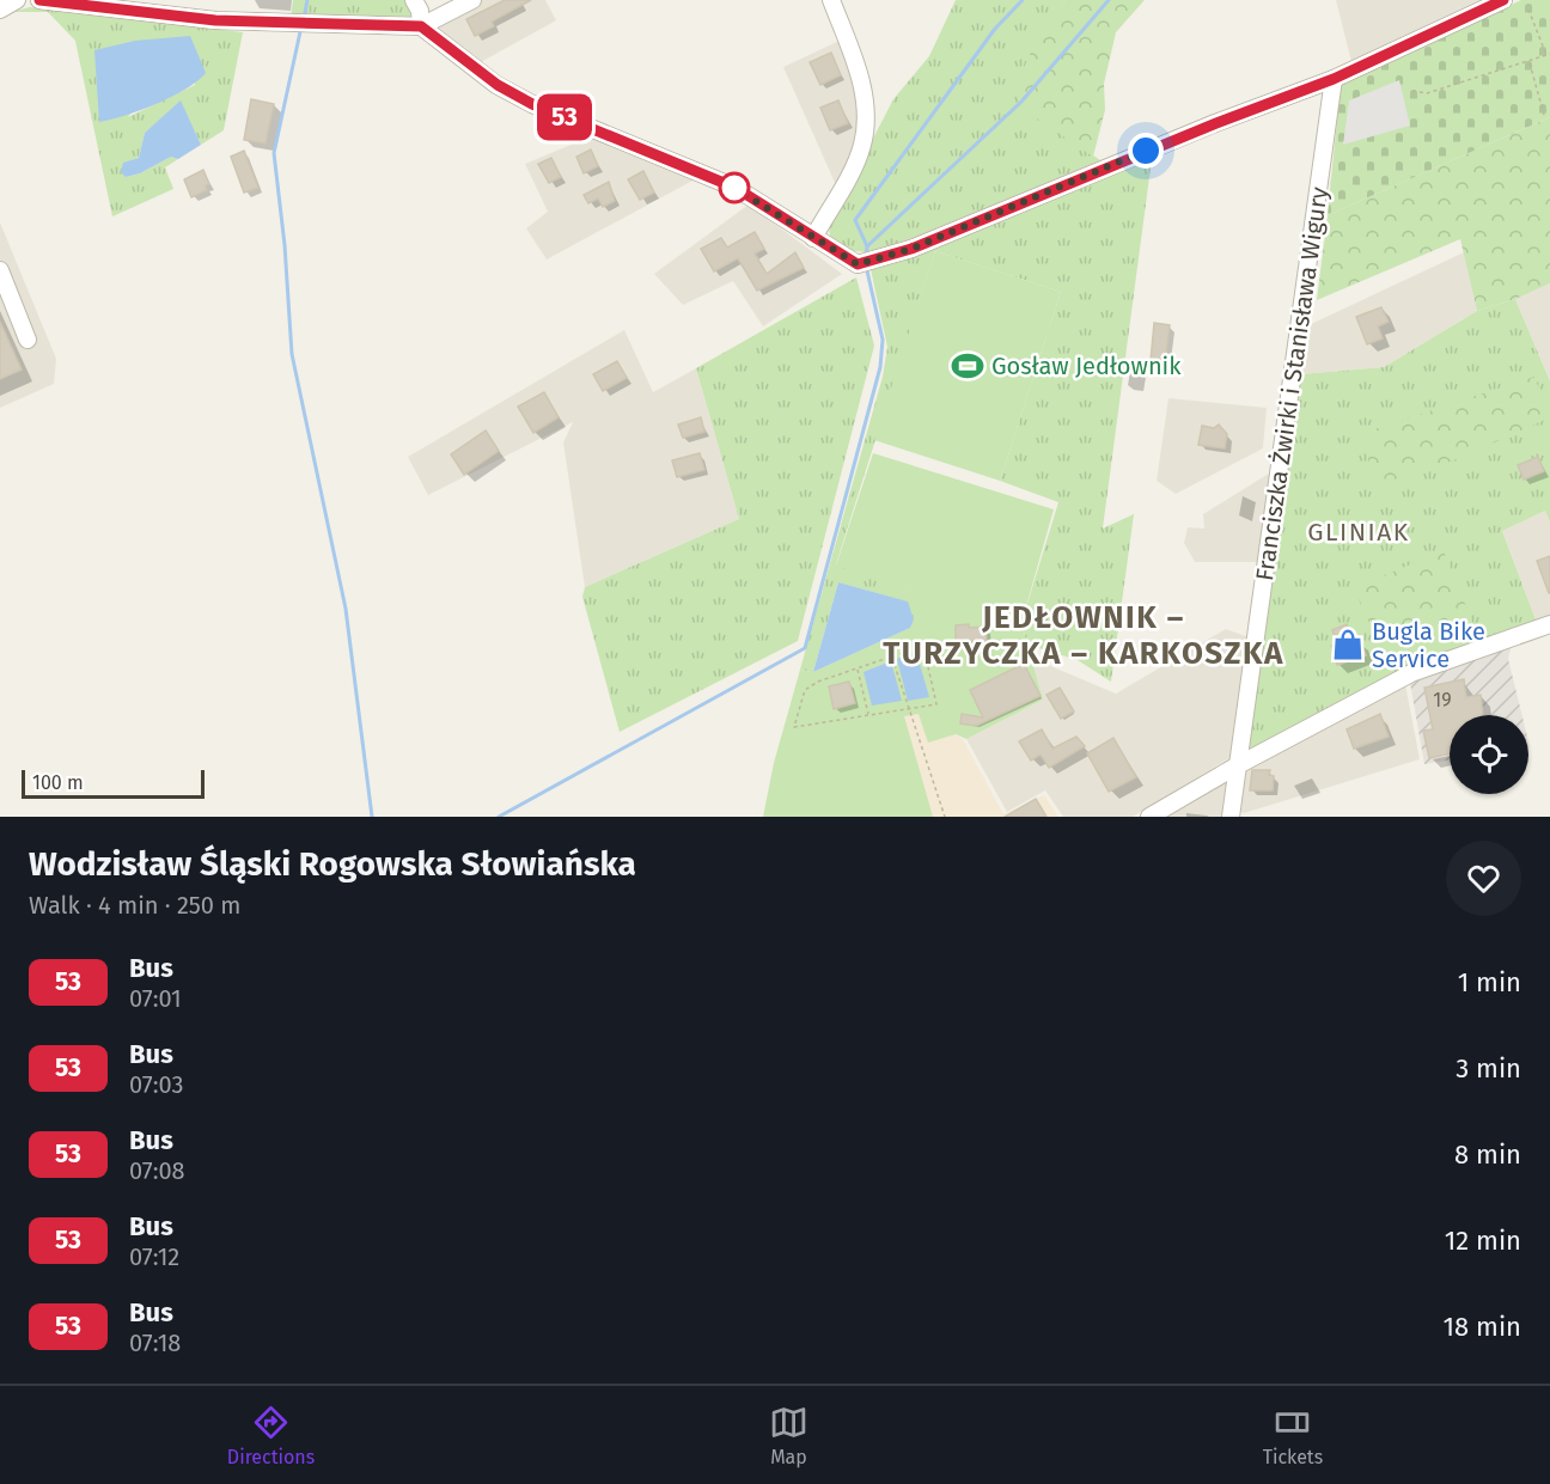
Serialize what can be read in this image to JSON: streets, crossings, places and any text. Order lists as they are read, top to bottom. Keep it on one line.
{"streets":{"street":["Franciszka Żwirki i Stanisława Wigury"]},"districts":["GLINIAK","JEDŁOWNIK – TURZYCZKA – KARKOSZKA"],"places":{"sports":["Gosław Jedłownik"],"shop":["Bugla Bike Service"]},"lines":["bus line 53"],"house_numbers":["19"],"scale_bar":"100 m","page":{"on_map":"53","scale":"100 m","heading":["Wodzisław Śląski Rogowska Słowiańska","Walk · 4 min · 250 m"],"list":[{"mark":"53","name":"Bus","note":"07:01","value":"1 min"},{"mark":"53","name":"Bus","note":"07:03","value":"3 min"},{"mark":"53","name":"Bus","note":"07:08","value":"8 min"},{"mark":"53","name":"Bus","note":"07:12","value":"12 min"},{"mark":"53","name":"Bus","note":"07:18","value":"18 min"}],"tabs":["Directions","Map","Tickets"]}}
